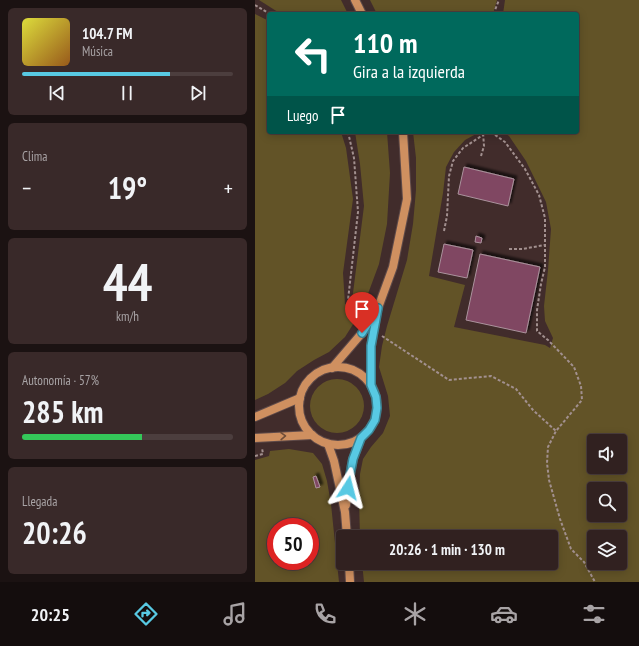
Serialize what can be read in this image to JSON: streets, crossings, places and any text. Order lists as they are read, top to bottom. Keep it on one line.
{"page":{"turn":["110 m","Gira a la izquierda"],"song":["104.7 FM","Música"],"then":"Luego","tile":["Clima",["44","km/h"],["Autonomía · 57%","285 km"],["Llegada","20:26"]],"heat":["−","19°","+"],"limit":"50","trip":"20:26 · 1 min · 130 m","tabs":"20:25"}}
